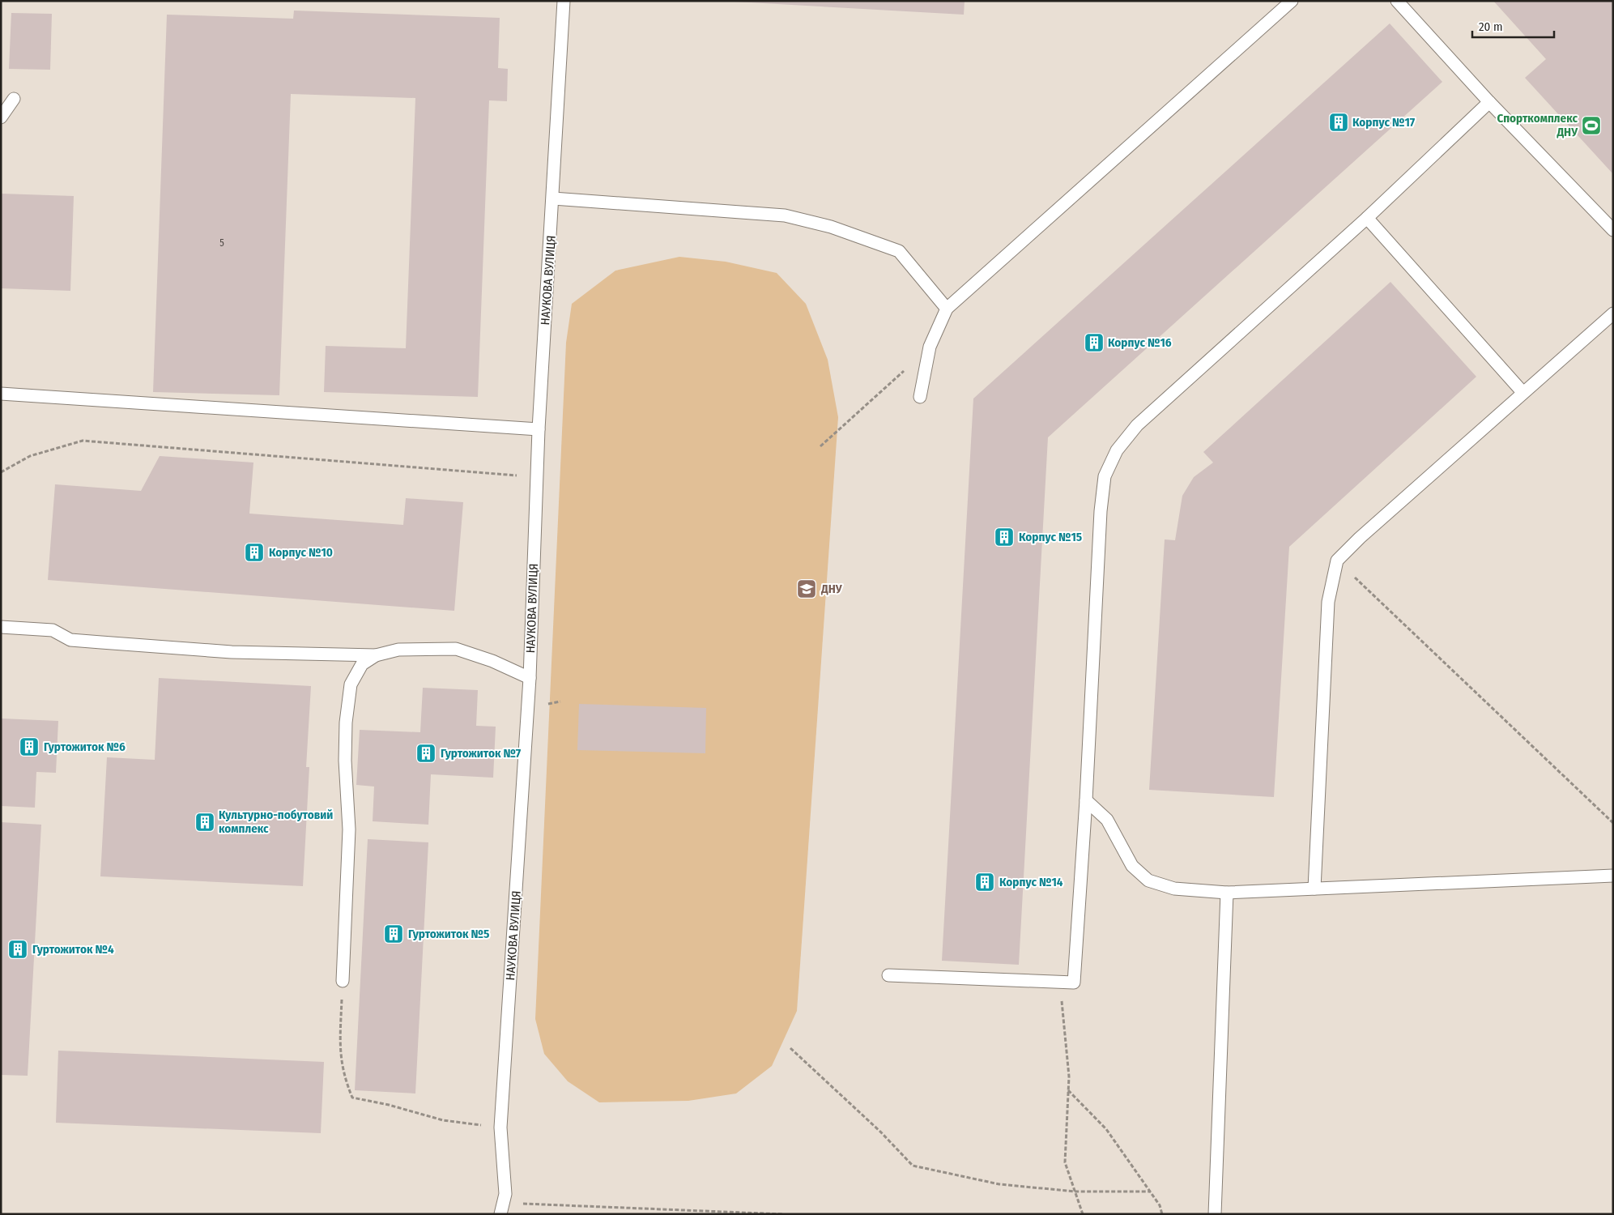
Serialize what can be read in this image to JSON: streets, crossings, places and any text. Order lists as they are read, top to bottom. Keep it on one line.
{"streets":{"lane":["НАУКОВА ВУЛИЦЯ"]},"places":{"building":["Корпус №17","Корпус №16","Корпус №15","Корпус №10","Гуртожиток №6","Гуртожиток №7","Культурно-побутовий комплекс","Корпус №14","Гуртожиток №5","Гуртожиток №4"],"sports":["Спорткомплекс ДНУ"],"school or university":["ДНУ"]},"house_numbers":["5"],"scale_bar":"20 m"}
